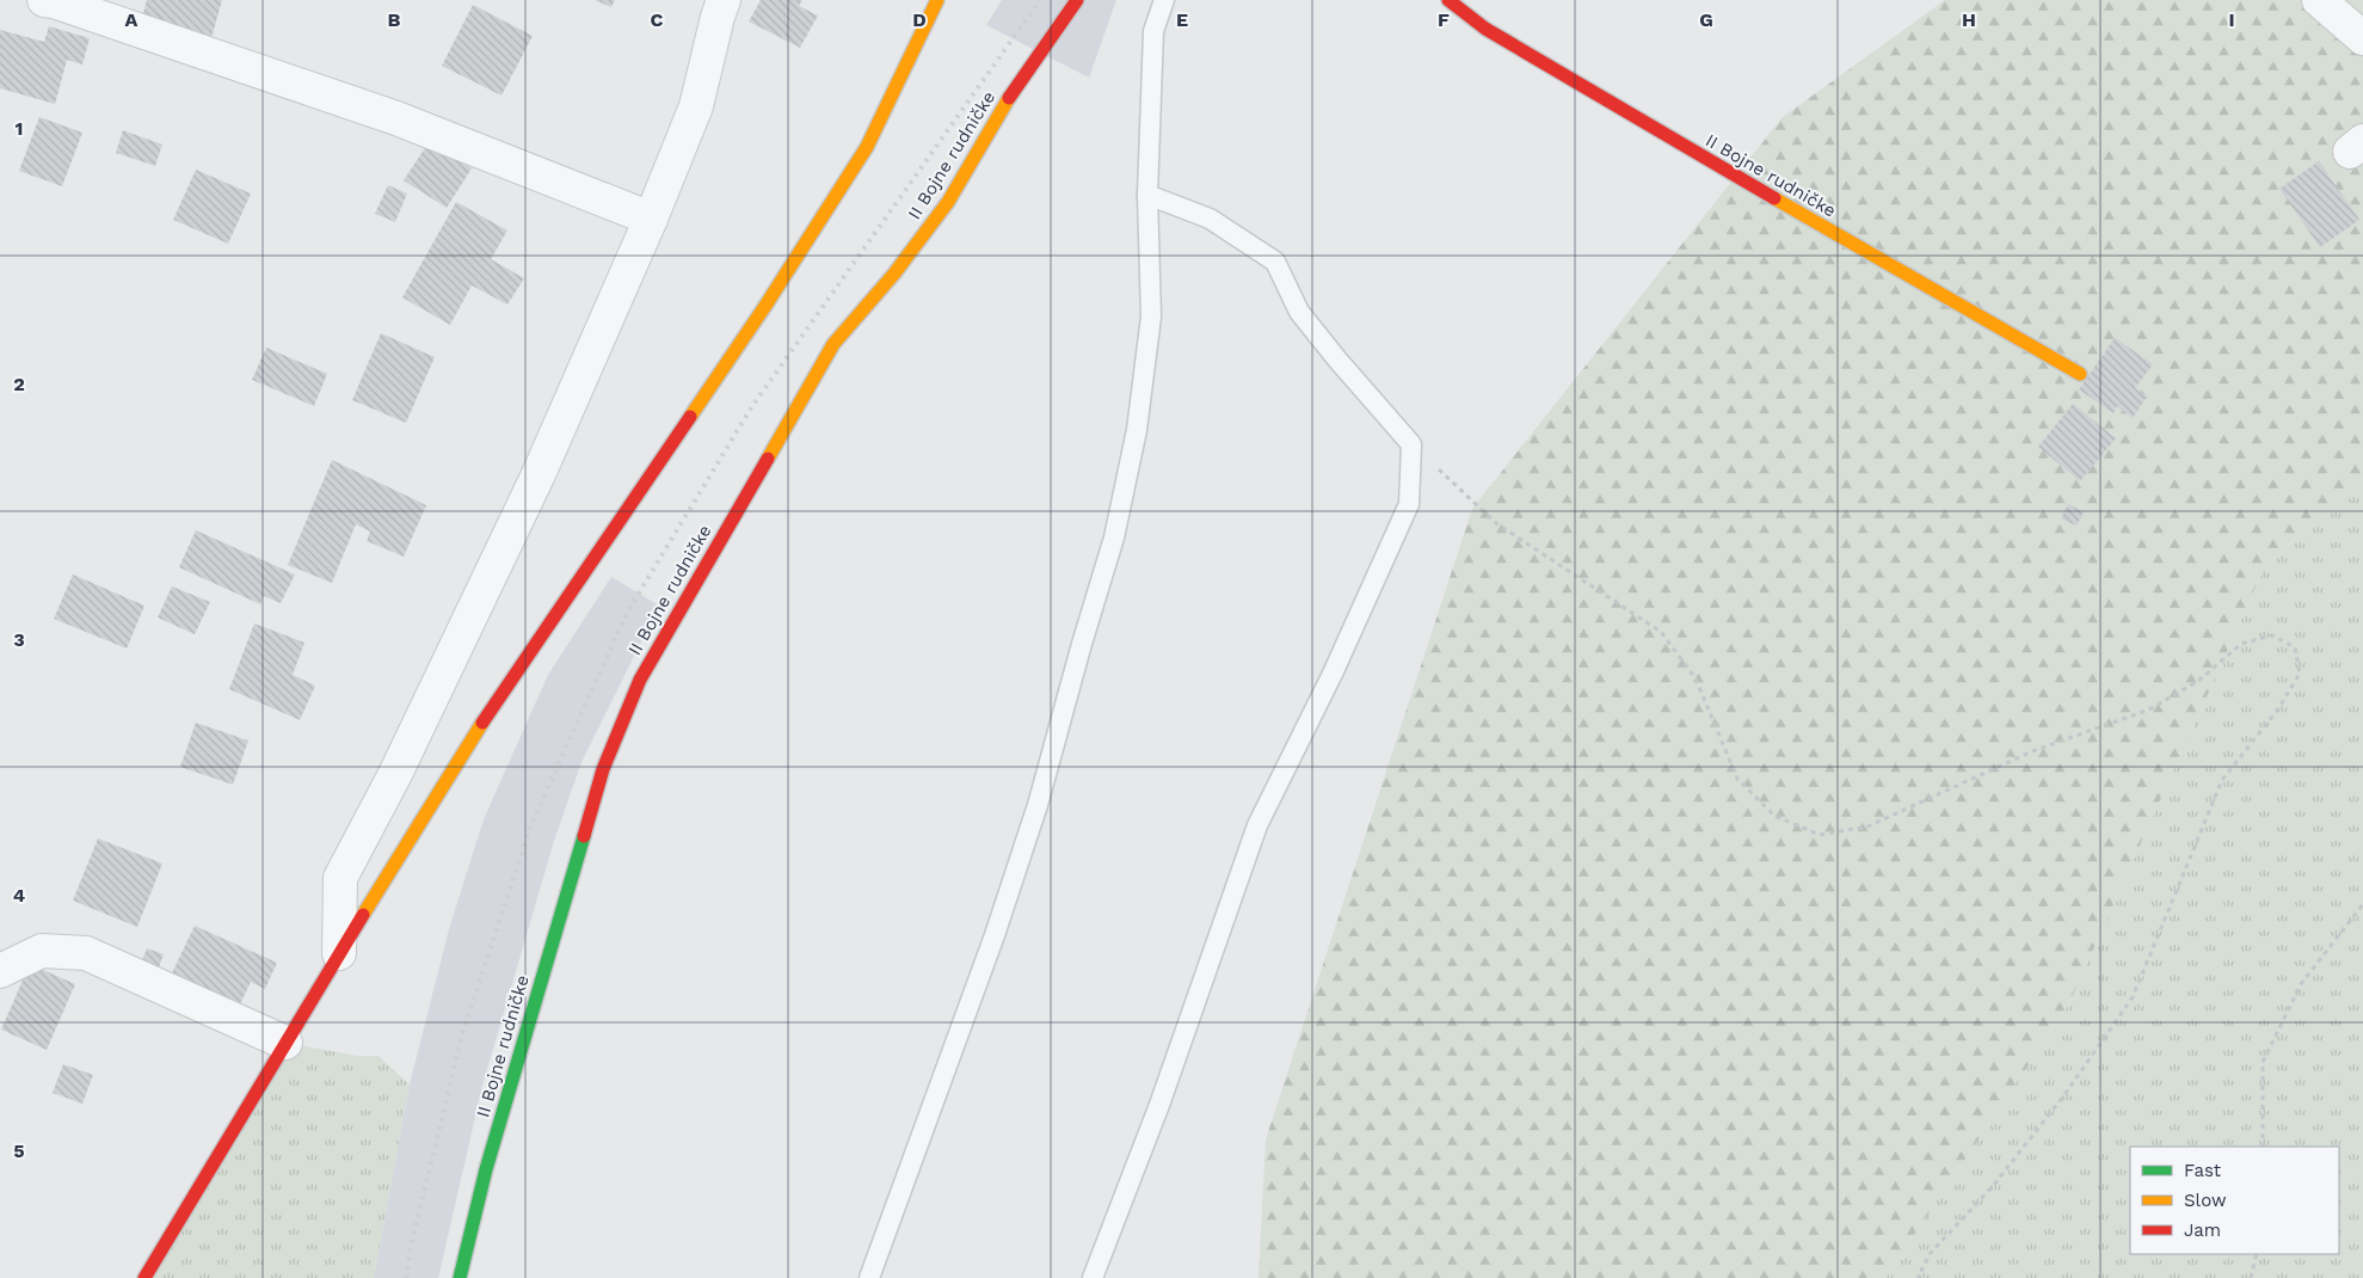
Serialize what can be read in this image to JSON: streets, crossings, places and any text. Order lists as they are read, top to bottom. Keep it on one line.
{"streets":{"street":["II Bojne rudničke"]},"legend":["Fast","Slow","Jam"],"grid":{"columns":["A","B","C","D","E","F","G","H","I"],"rows":["1","2","3","4","5"]}}
